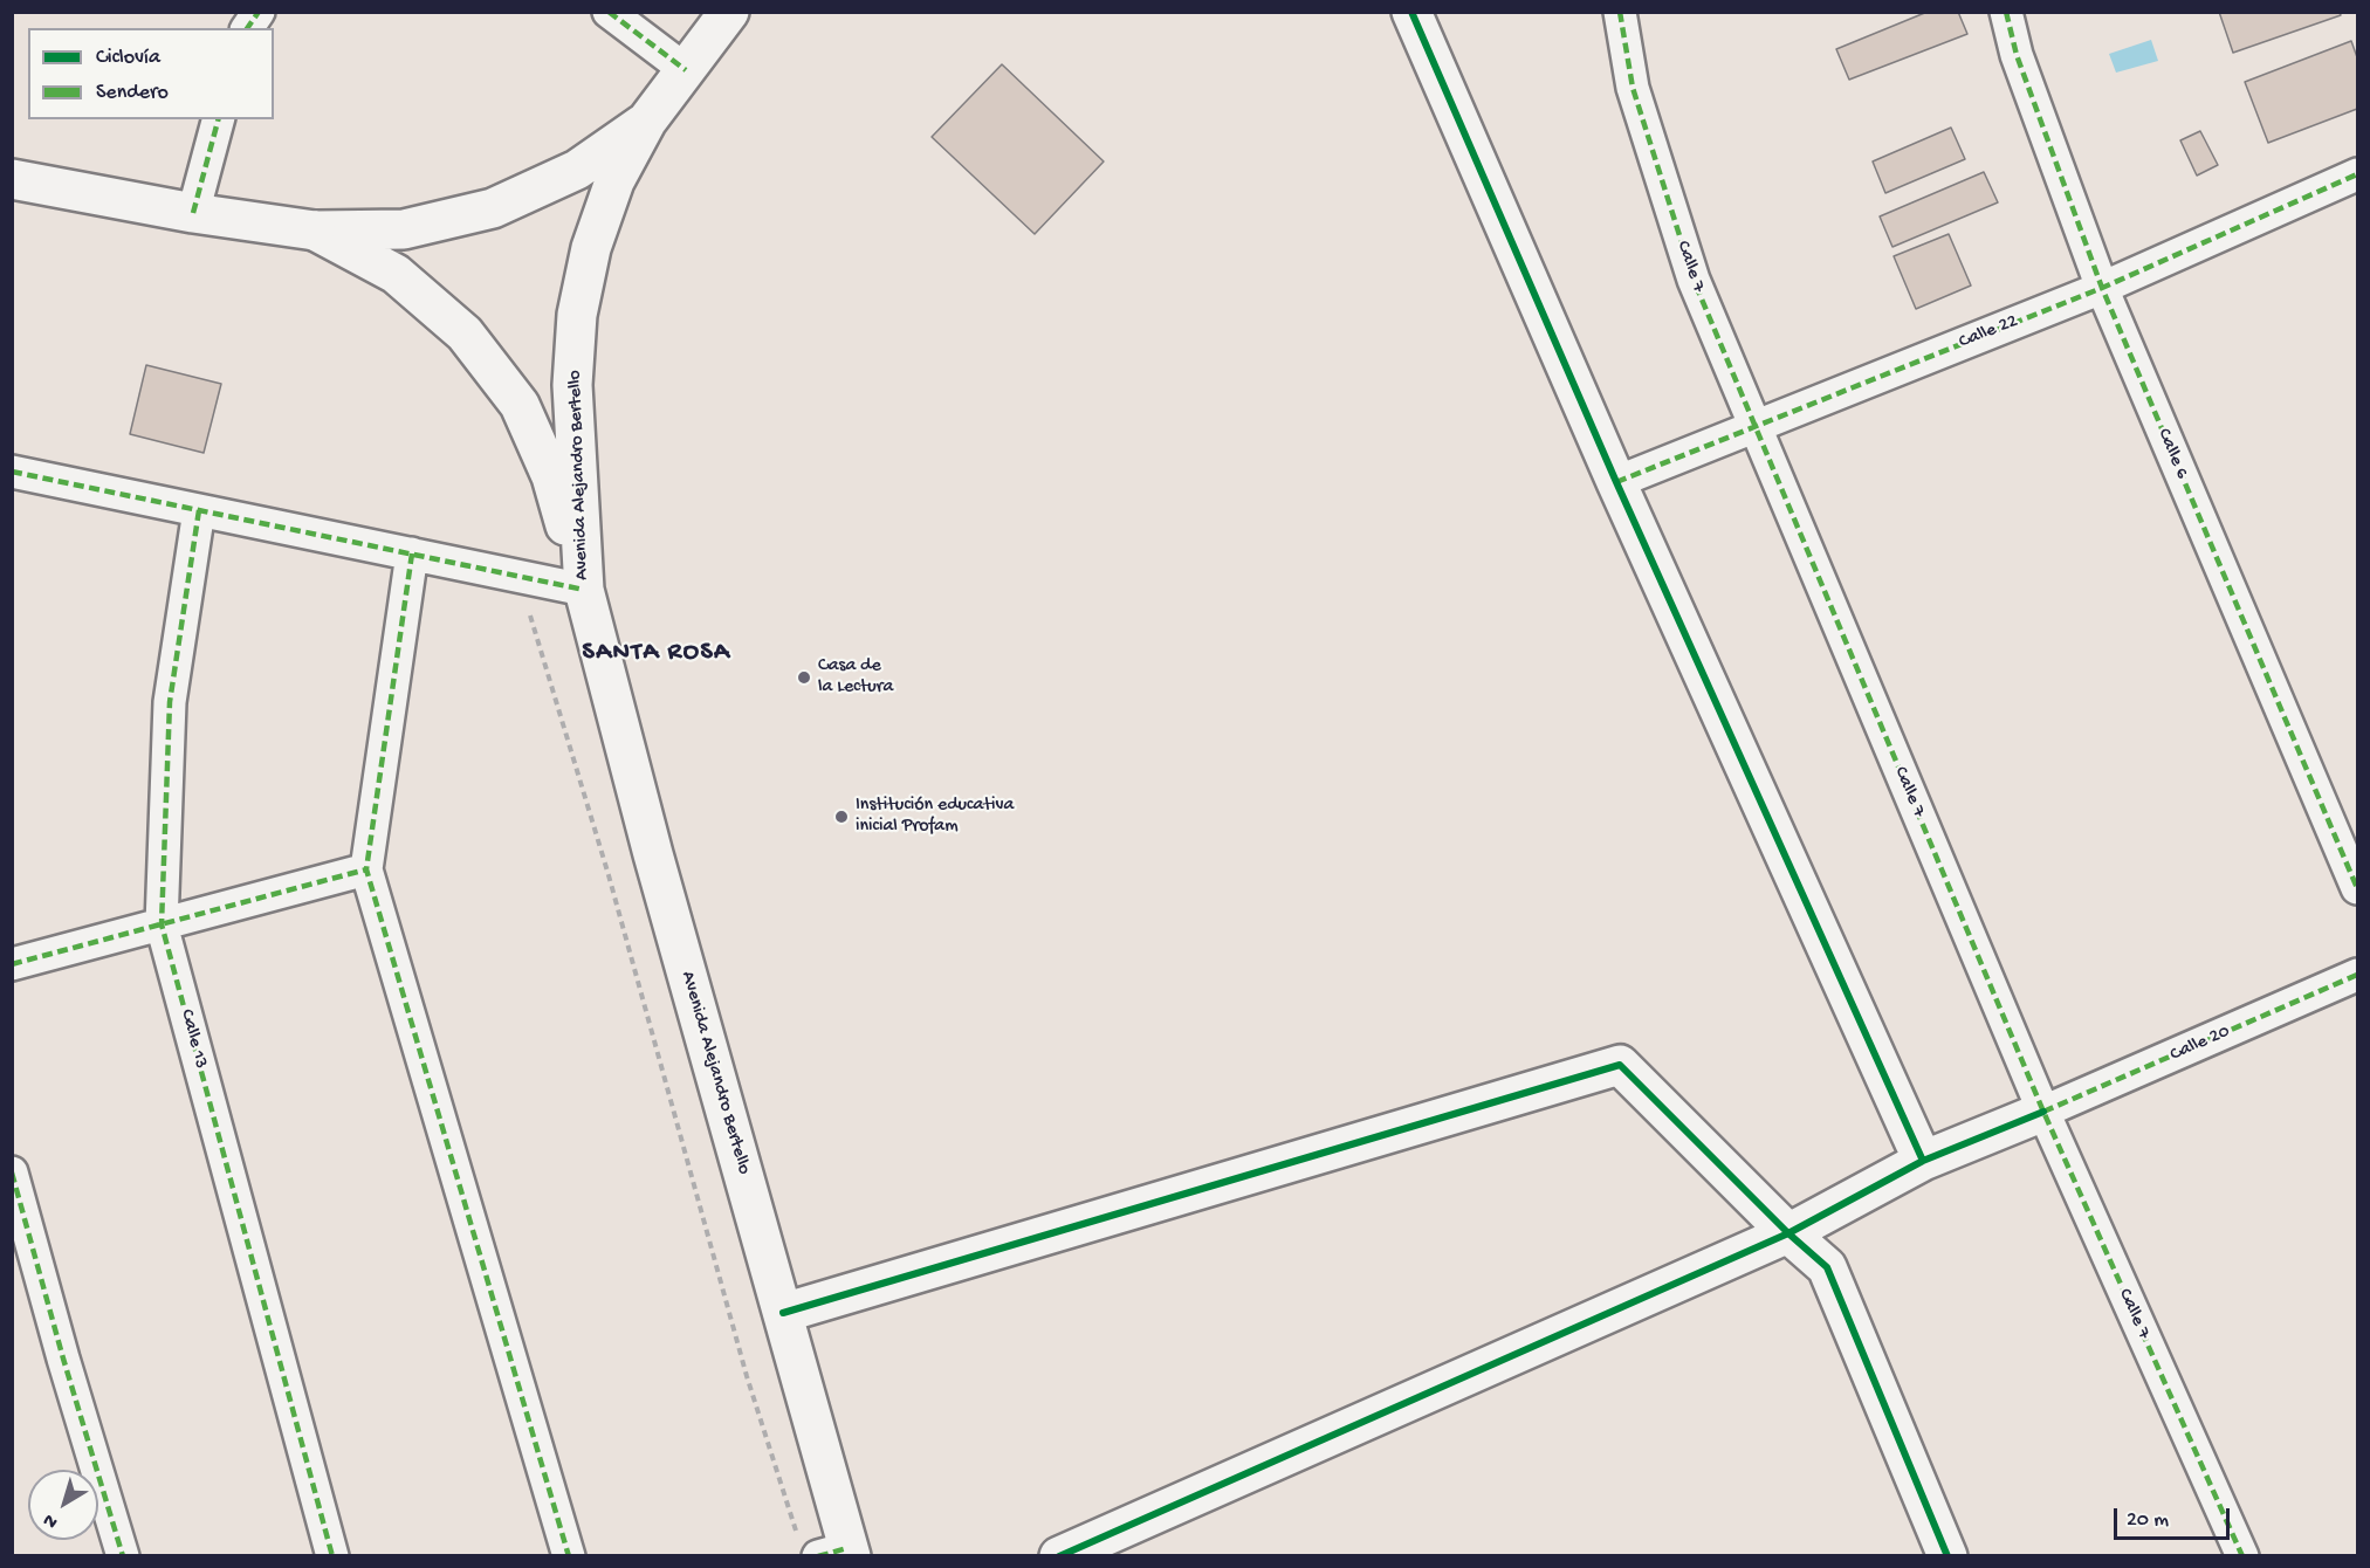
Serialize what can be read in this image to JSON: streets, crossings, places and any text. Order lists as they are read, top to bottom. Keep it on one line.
{"streets":{"street":["Calle 7","Calle 22","Calle 6","Avenida Alejandro Bertello","Calle 13","Calle 20"]},"crossings":[["Calle 7","Calle 22"],["Calle 7","Calle 20"],["Calle 22","Calle 6"]],"districts":["SANTA ROSA"],"places":["Casa de la Lectura","Institución educativa inicial Profam"],"legend":["Ciclovía","Sendero"],"scale_bar":"20 m","north":"bottom left"}
